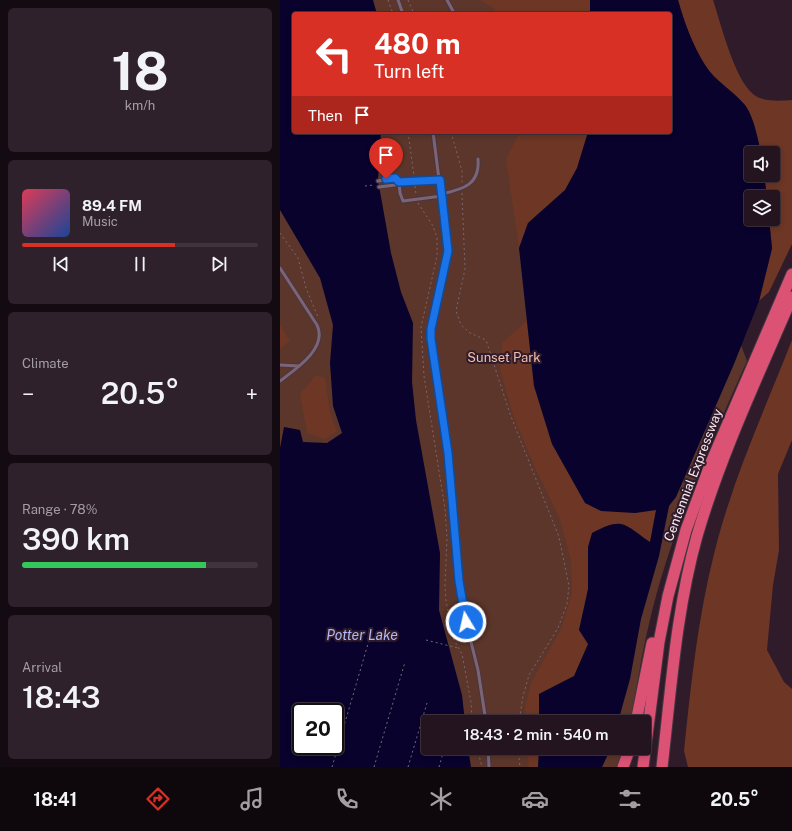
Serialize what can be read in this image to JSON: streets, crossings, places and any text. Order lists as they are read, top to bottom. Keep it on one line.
{"streets":{"highway":["Centennial Expressway"]},"water":["Potter Lake"],"parks":["Sunset Park"],"page":{"tile":[["18","km/h"],"Climate",["Range · 78%","390 km"],["Arrival","18:43"]],"turn":["480 m","Turn left"],"then":"Then","song":["89.4 FM","Music"],"heat":["−","20.5°","+"],"limit":"20","trip":"18:43 · 2 min · 540 m","tabs":["18:41","20.5°"]}}
